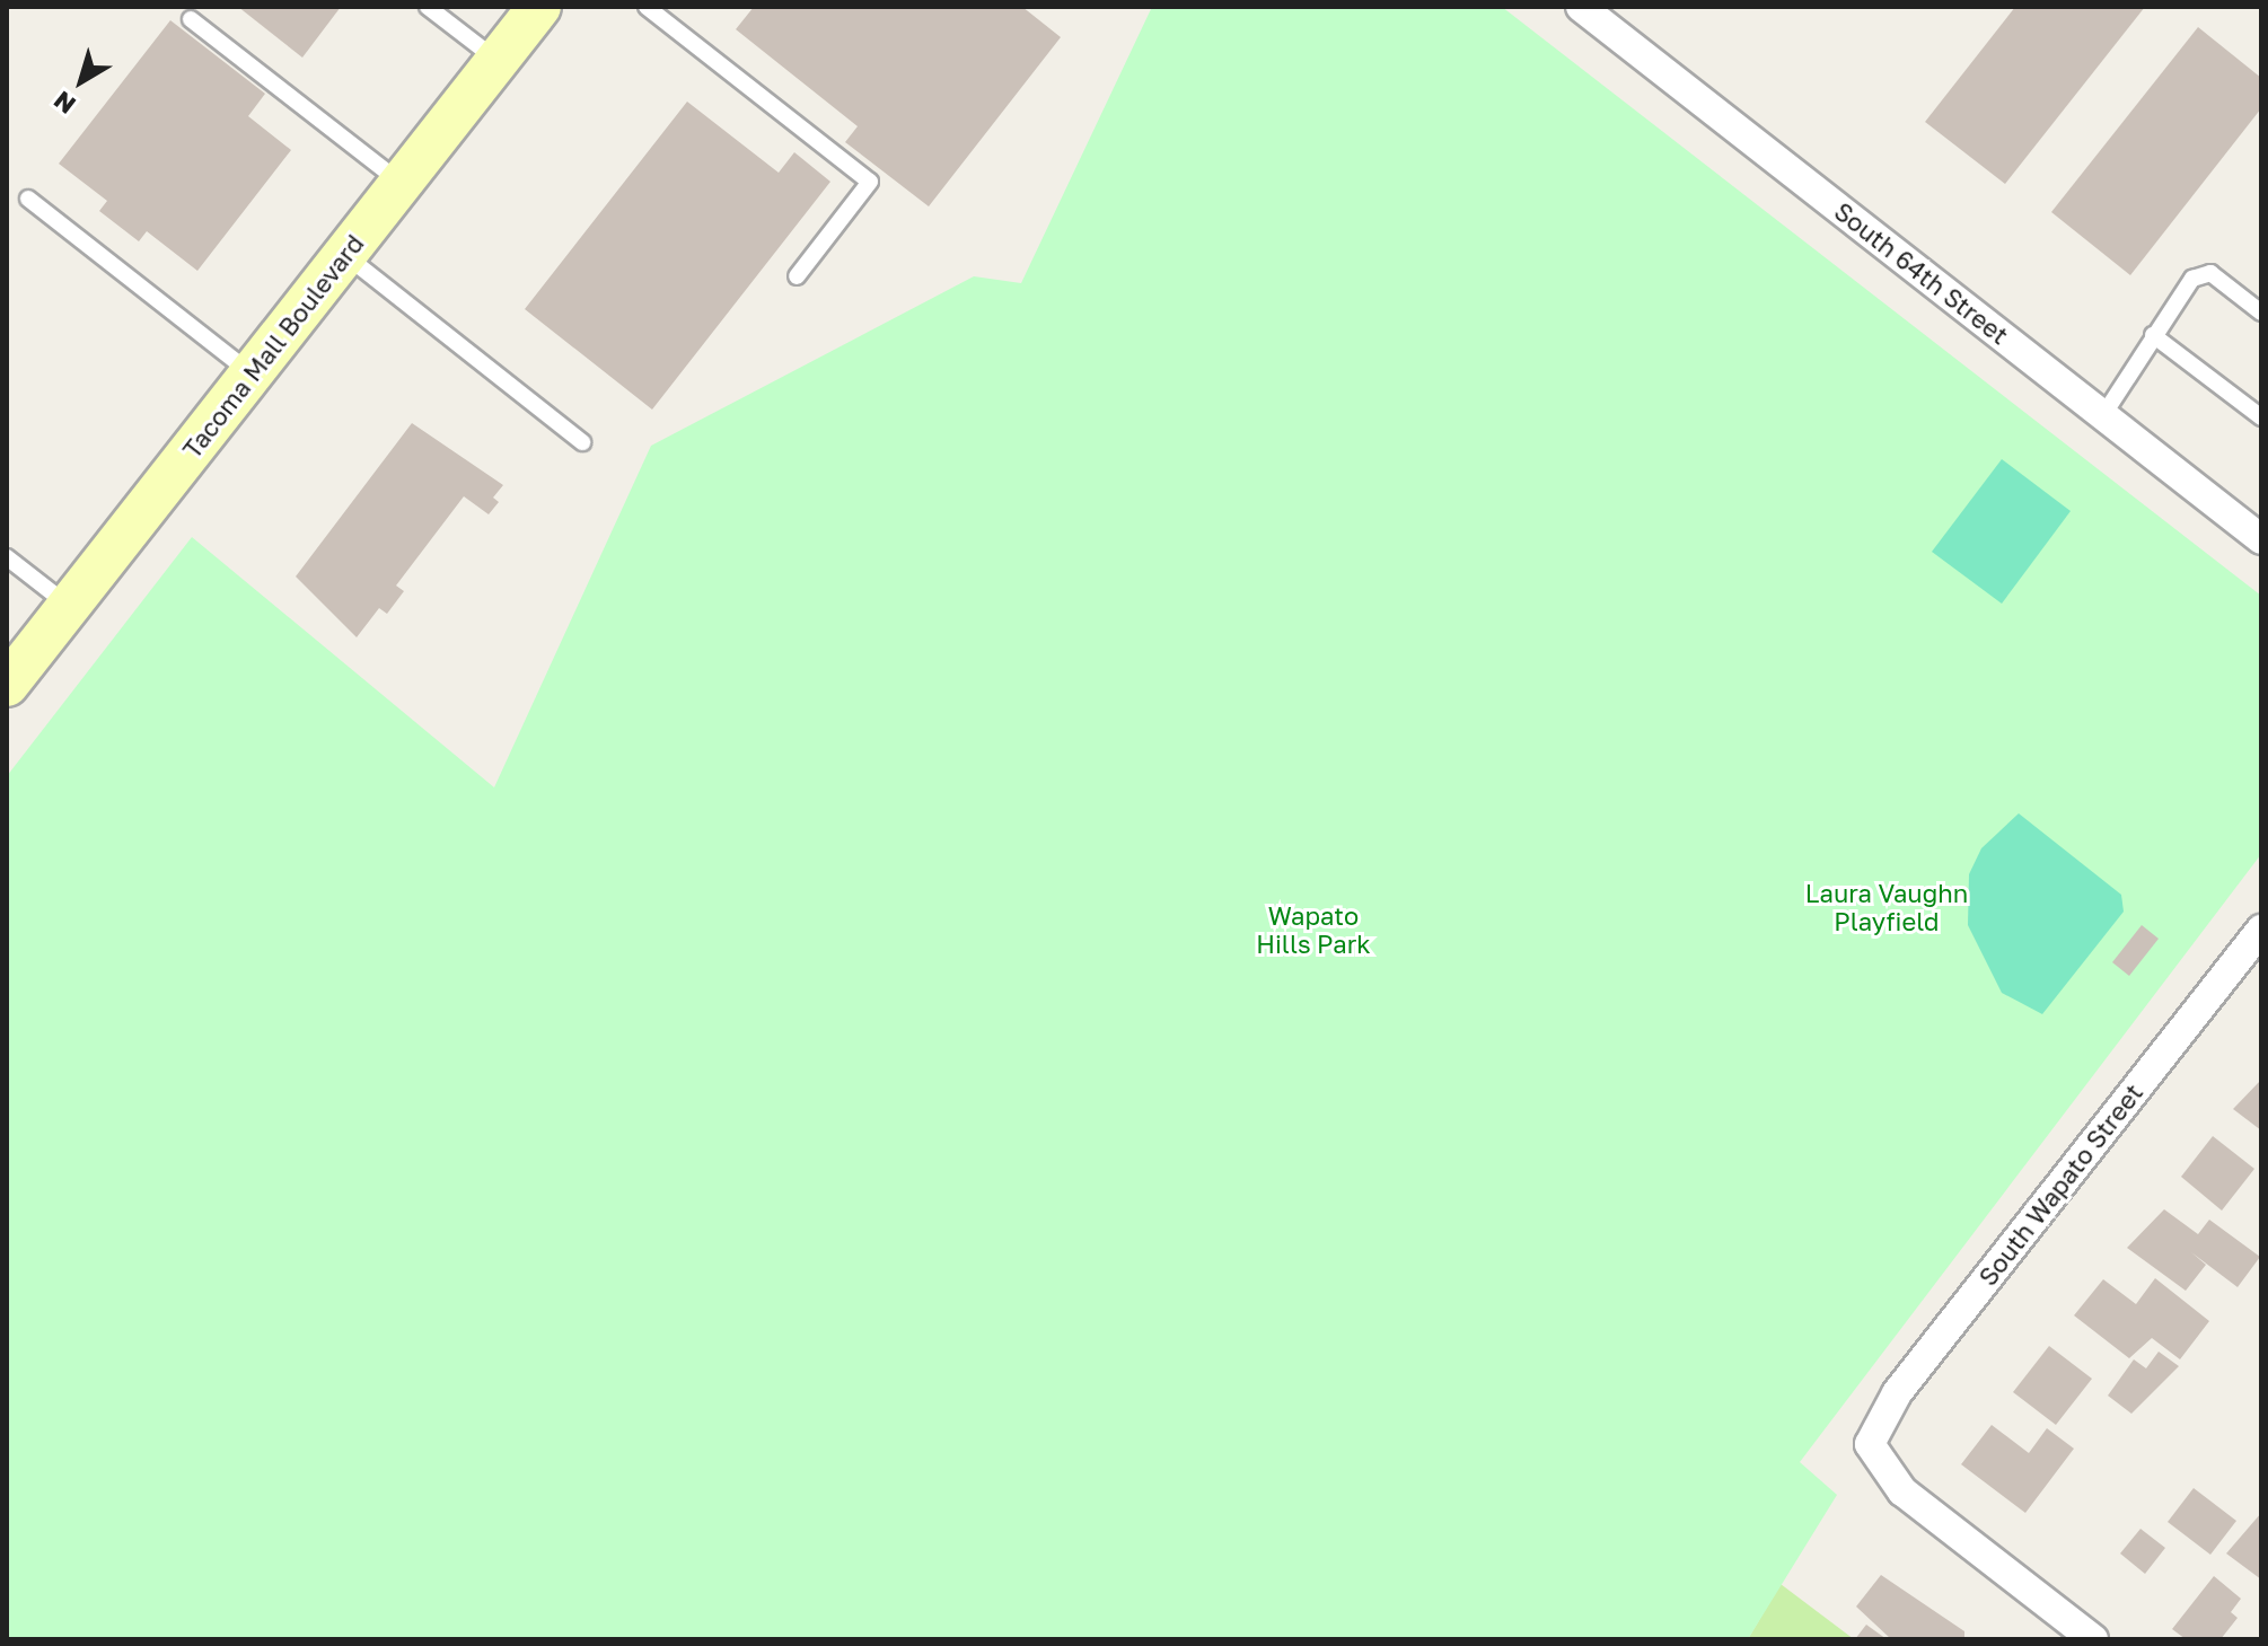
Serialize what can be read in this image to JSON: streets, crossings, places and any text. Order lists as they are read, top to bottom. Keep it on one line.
{"streets":{"main road":["Tacoma Mall Boulevard"],"street":["South 64th Street","South Wapato Street"]},"parks":["Laura Vaughn Playfield","Wapato Hills Park"],"north":"bottom left"}
